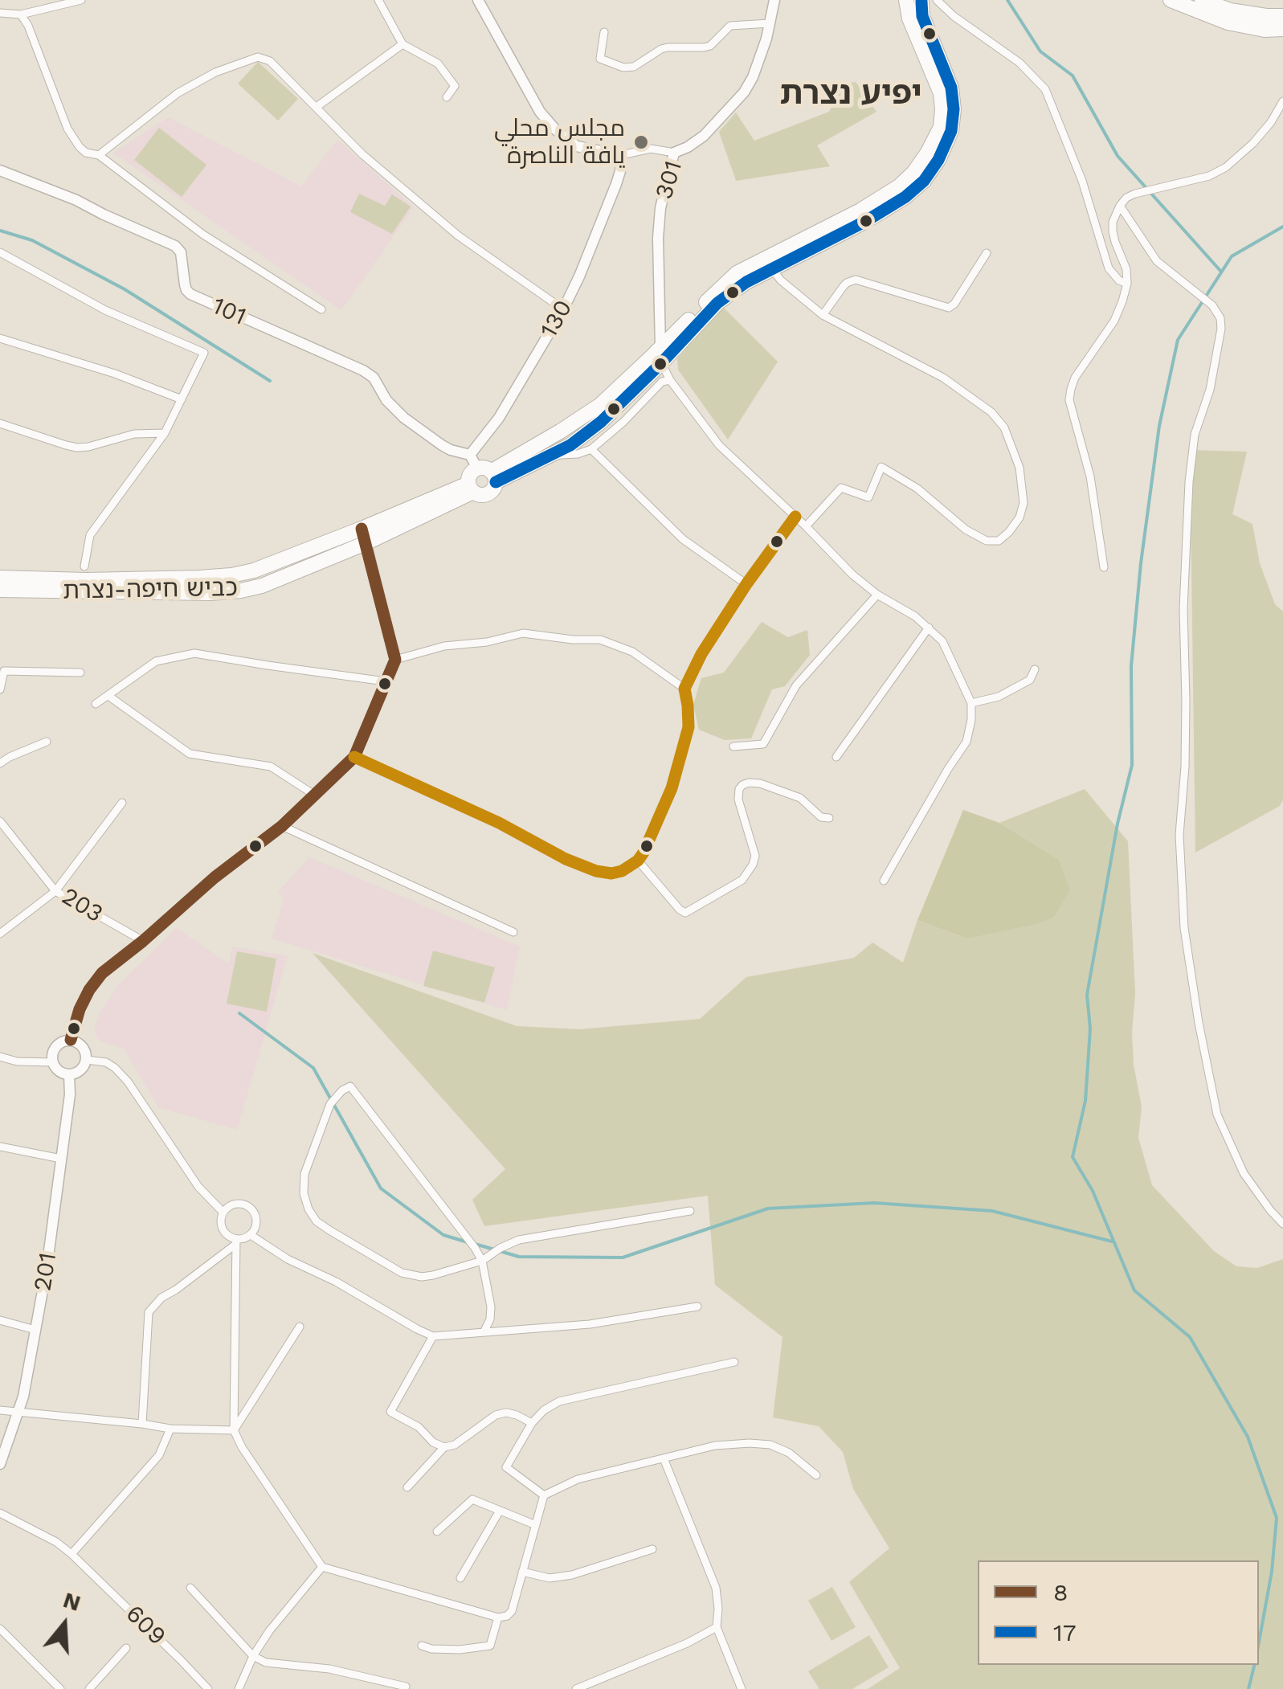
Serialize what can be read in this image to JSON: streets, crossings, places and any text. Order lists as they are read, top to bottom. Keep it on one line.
{"streets":{"highway":["כביש חיפה-נצרת"],"street":["301","101","130","203","201","609"]},"crossings":[["101","130"]],"districts":["יפיע נצרת"],"places":["مجلس محلي يافة الناصرة"],"lines":["transit line 17","transit line 8"],"legend":["8","17"],"north":"top"}
